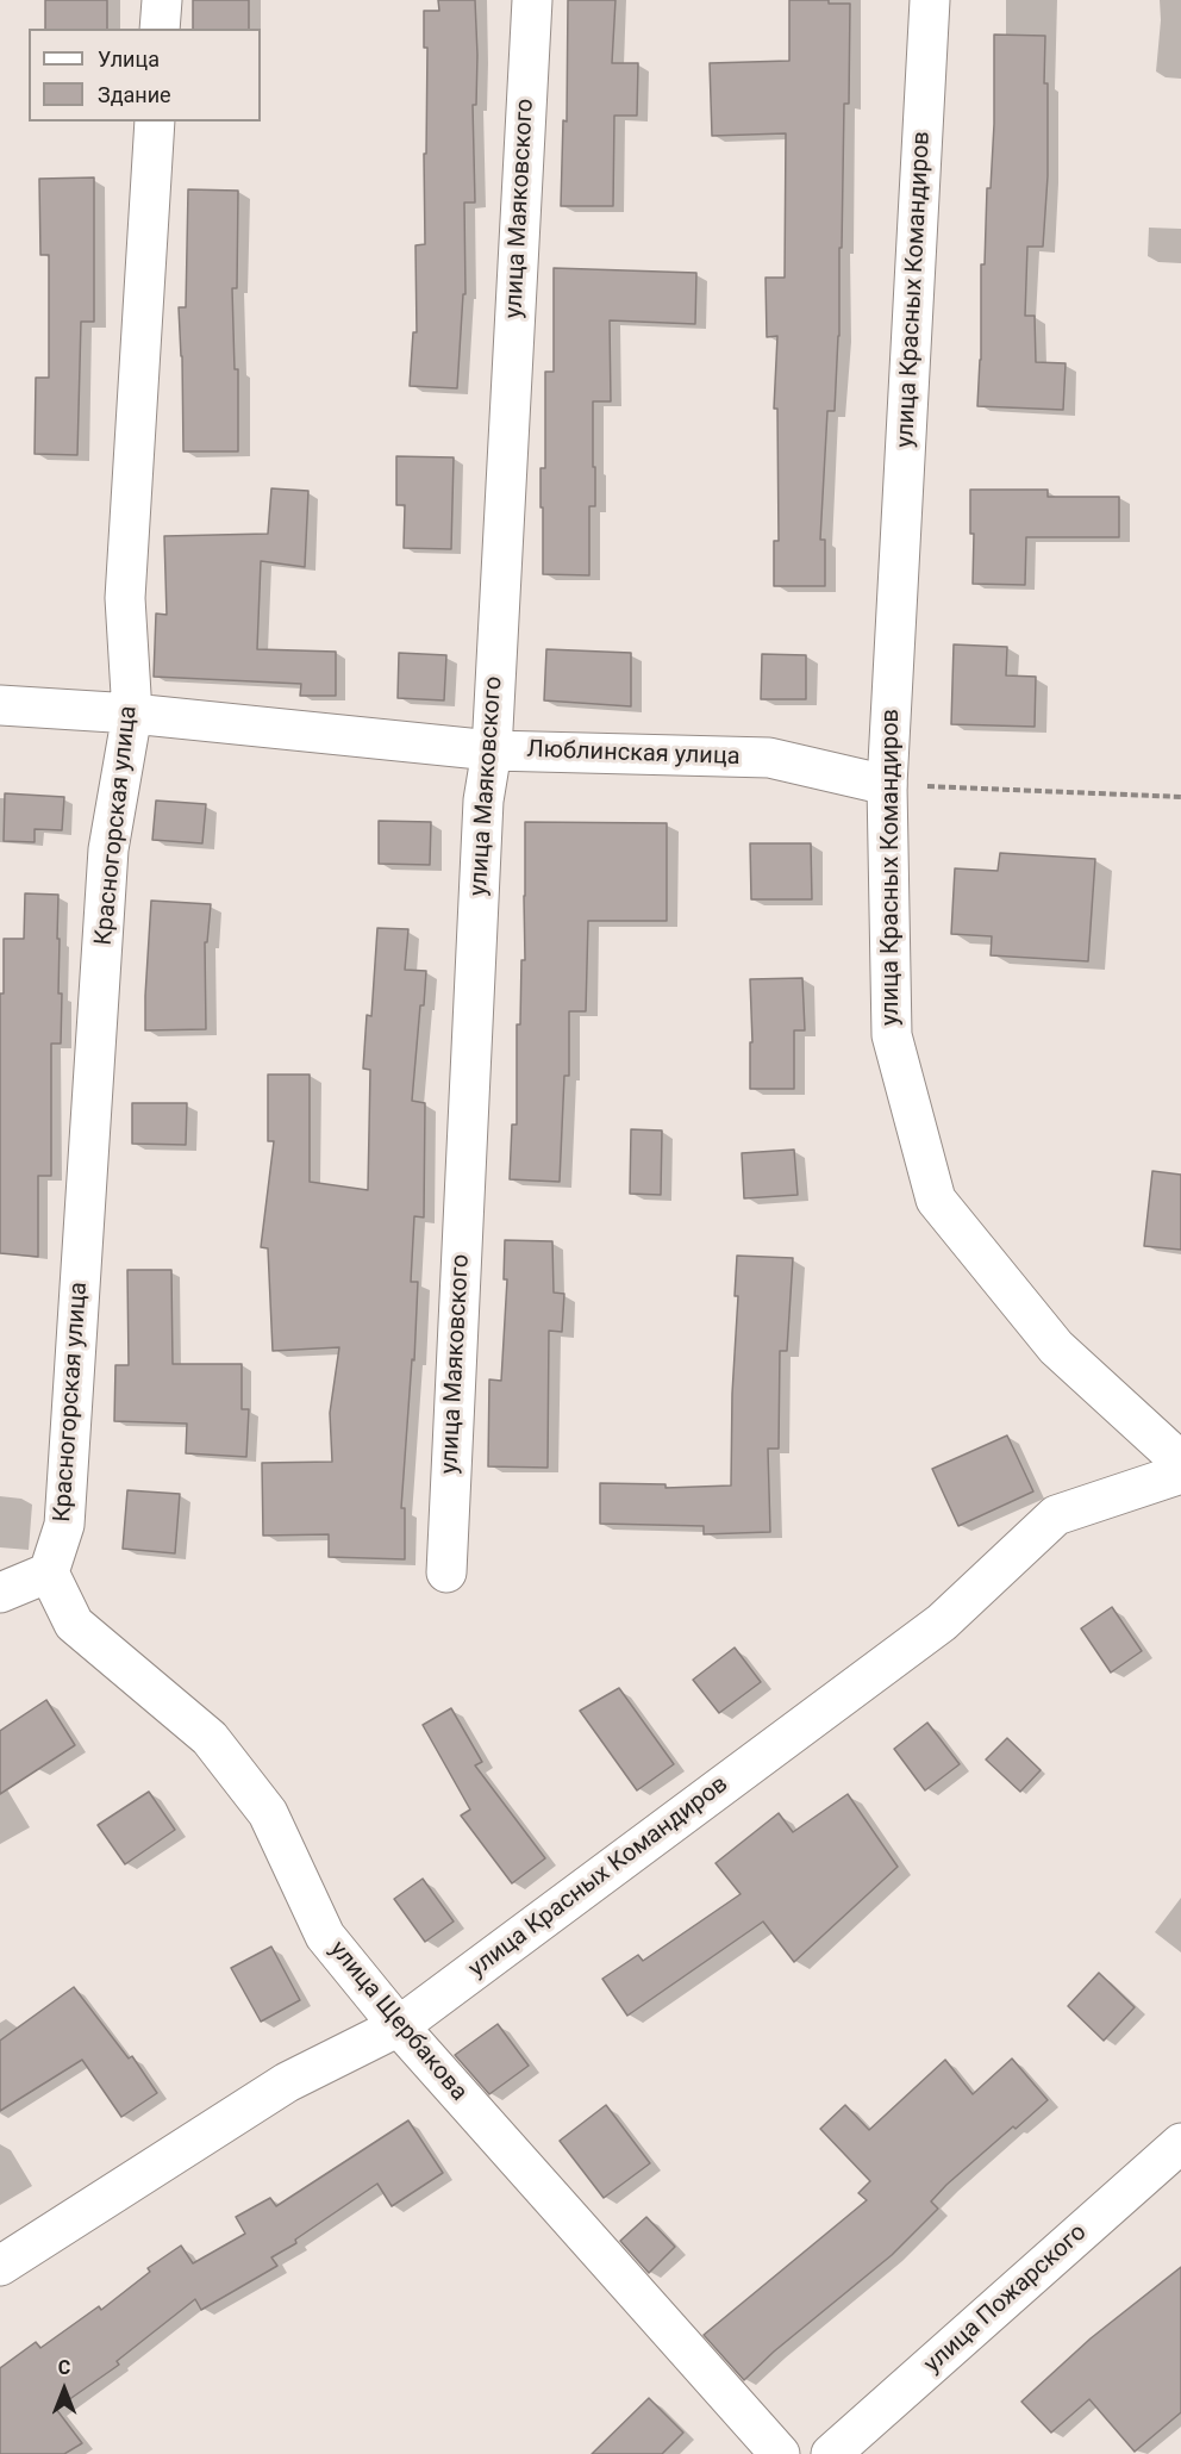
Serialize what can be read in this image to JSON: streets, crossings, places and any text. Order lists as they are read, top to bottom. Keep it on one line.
{"streets":{"street":["улица Маяковского","улица Красных Командиров","Люблинская улица","Красногорская улица","улица Щербакова","улица Пожарского"]},"crossings":[["улица Маяковского","Люблинская улица"],["улица Красных Командиров","Люблинская улица"],["улица Красных Командиров","улица Щербакова"],["Люблинская улица","Красногорская улица"],["Красногорская улица","улица Щербакова"]],"legend":["Улица","Здание"],"north":"top"}
